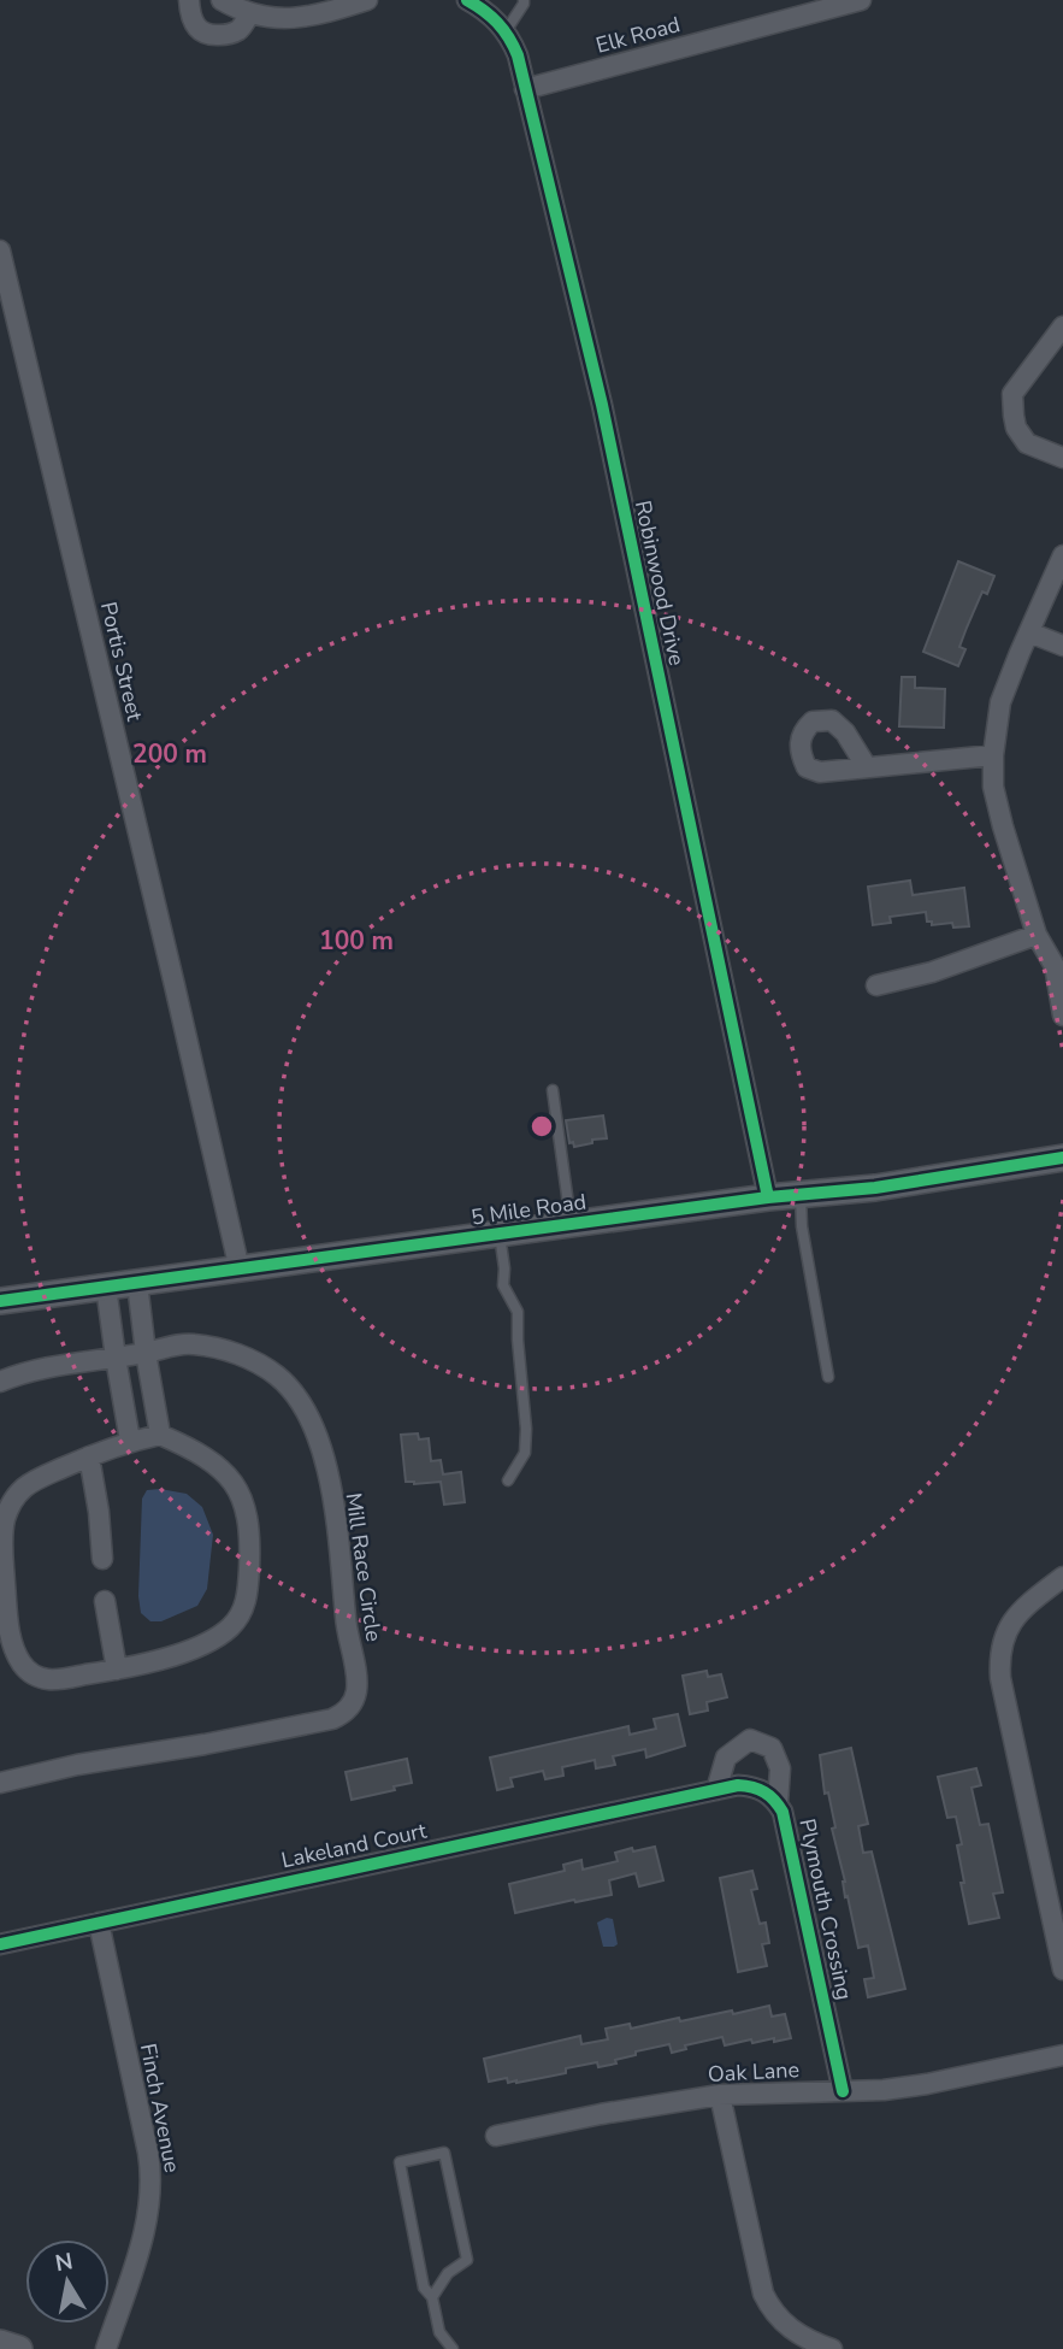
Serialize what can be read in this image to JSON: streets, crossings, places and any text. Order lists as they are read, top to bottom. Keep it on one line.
{"streets":{"street":["Elk Road","Robinwood Drive","Portis Street","5 Mile Road","Mill Race Circle","Lakeland Court","Plymouth Crossing","Oak Lane","Finch Avenue"]},"crossings":[["Elk Road","Robinwood Drive"],["Robinwood Drive","5 Mile Road"],["Portis Street","5 Mile Road"],["Lakeland Court","Plymouth Crossing"],["Lakeland Court","Finch Avenue"],["Plymouth Crossing","Oak Lane"]],"north":"top","rings":["200 m","100 m"]}
